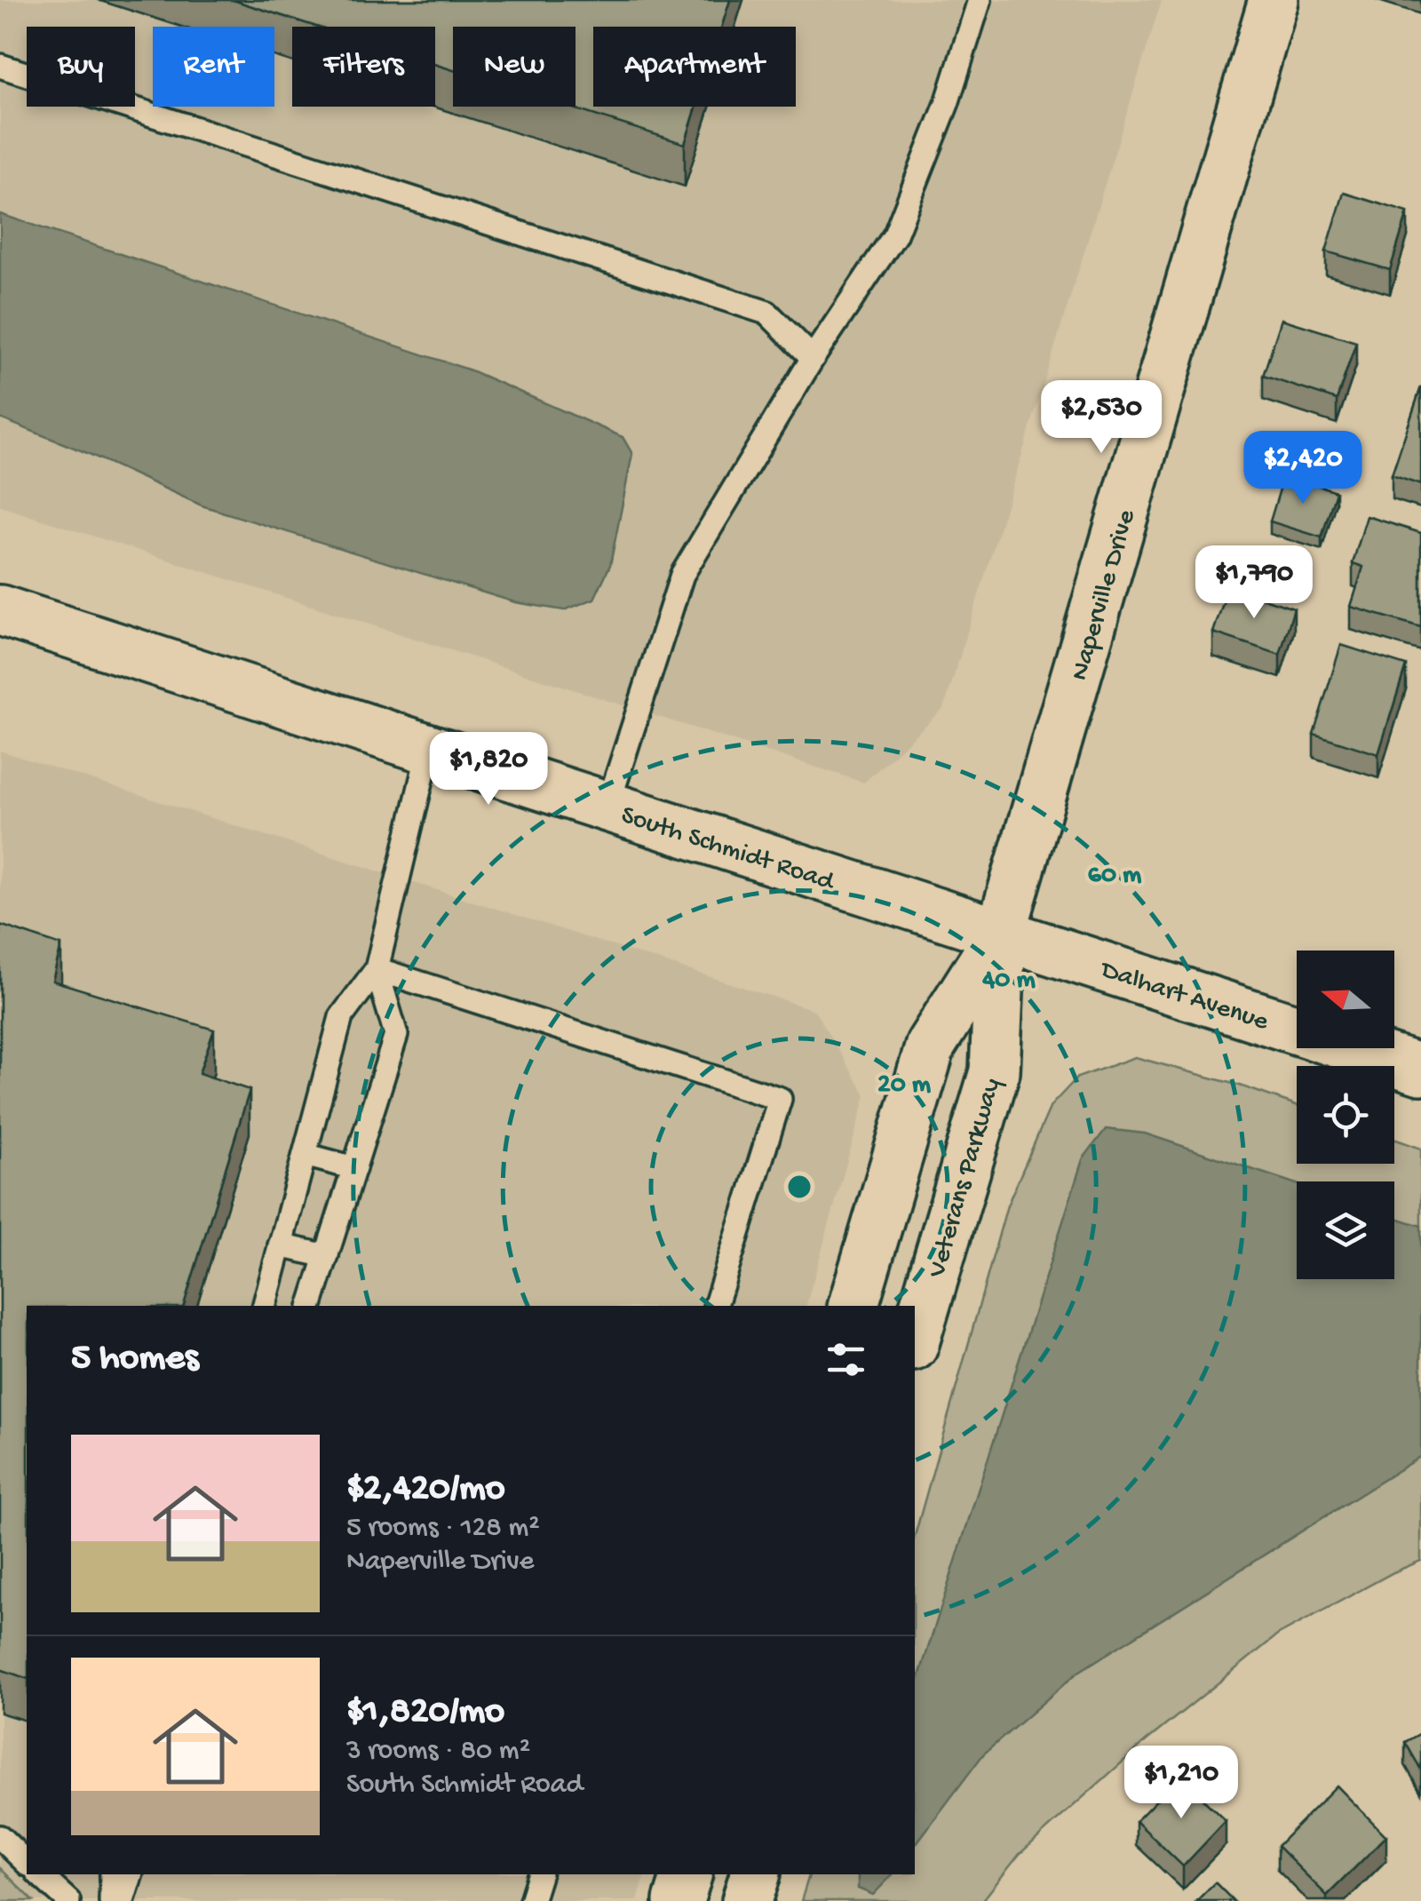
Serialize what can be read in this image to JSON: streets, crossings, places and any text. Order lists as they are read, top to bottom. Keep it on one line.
{"streets":{"street":["Naperville Drive","South Schmidt Road","Dalhart Avenue","Veterans Parkway"]},"crossings":[["Naperville Drive","South Schmidt Road"],["Naperville Drive","Dalhart Avenue"],["Naperville Drive","Veterans Parkway"],["South Schmidt Road","Dalhart Avenue"],["South Schmidt Road","Veterans Parkway"],["Dalhart Avenue","Veterans Parkway"]],"north":"left","page":{"chip":["Buy","Rent","Filters","New","Apartment"],"price":["$2,530","$2,420","$1,790","$1,820","$1,210"],"heading":"5 homes","list":[{"name":"$2,420/mo","note":"5 rooms · 128 m² · Naperville Drive"},{"name":"$1,820/mo","note":"3 rooms · 80 m² · South Schmidt Road"}]},"rings":["60 m","40 m","20 m"]}
